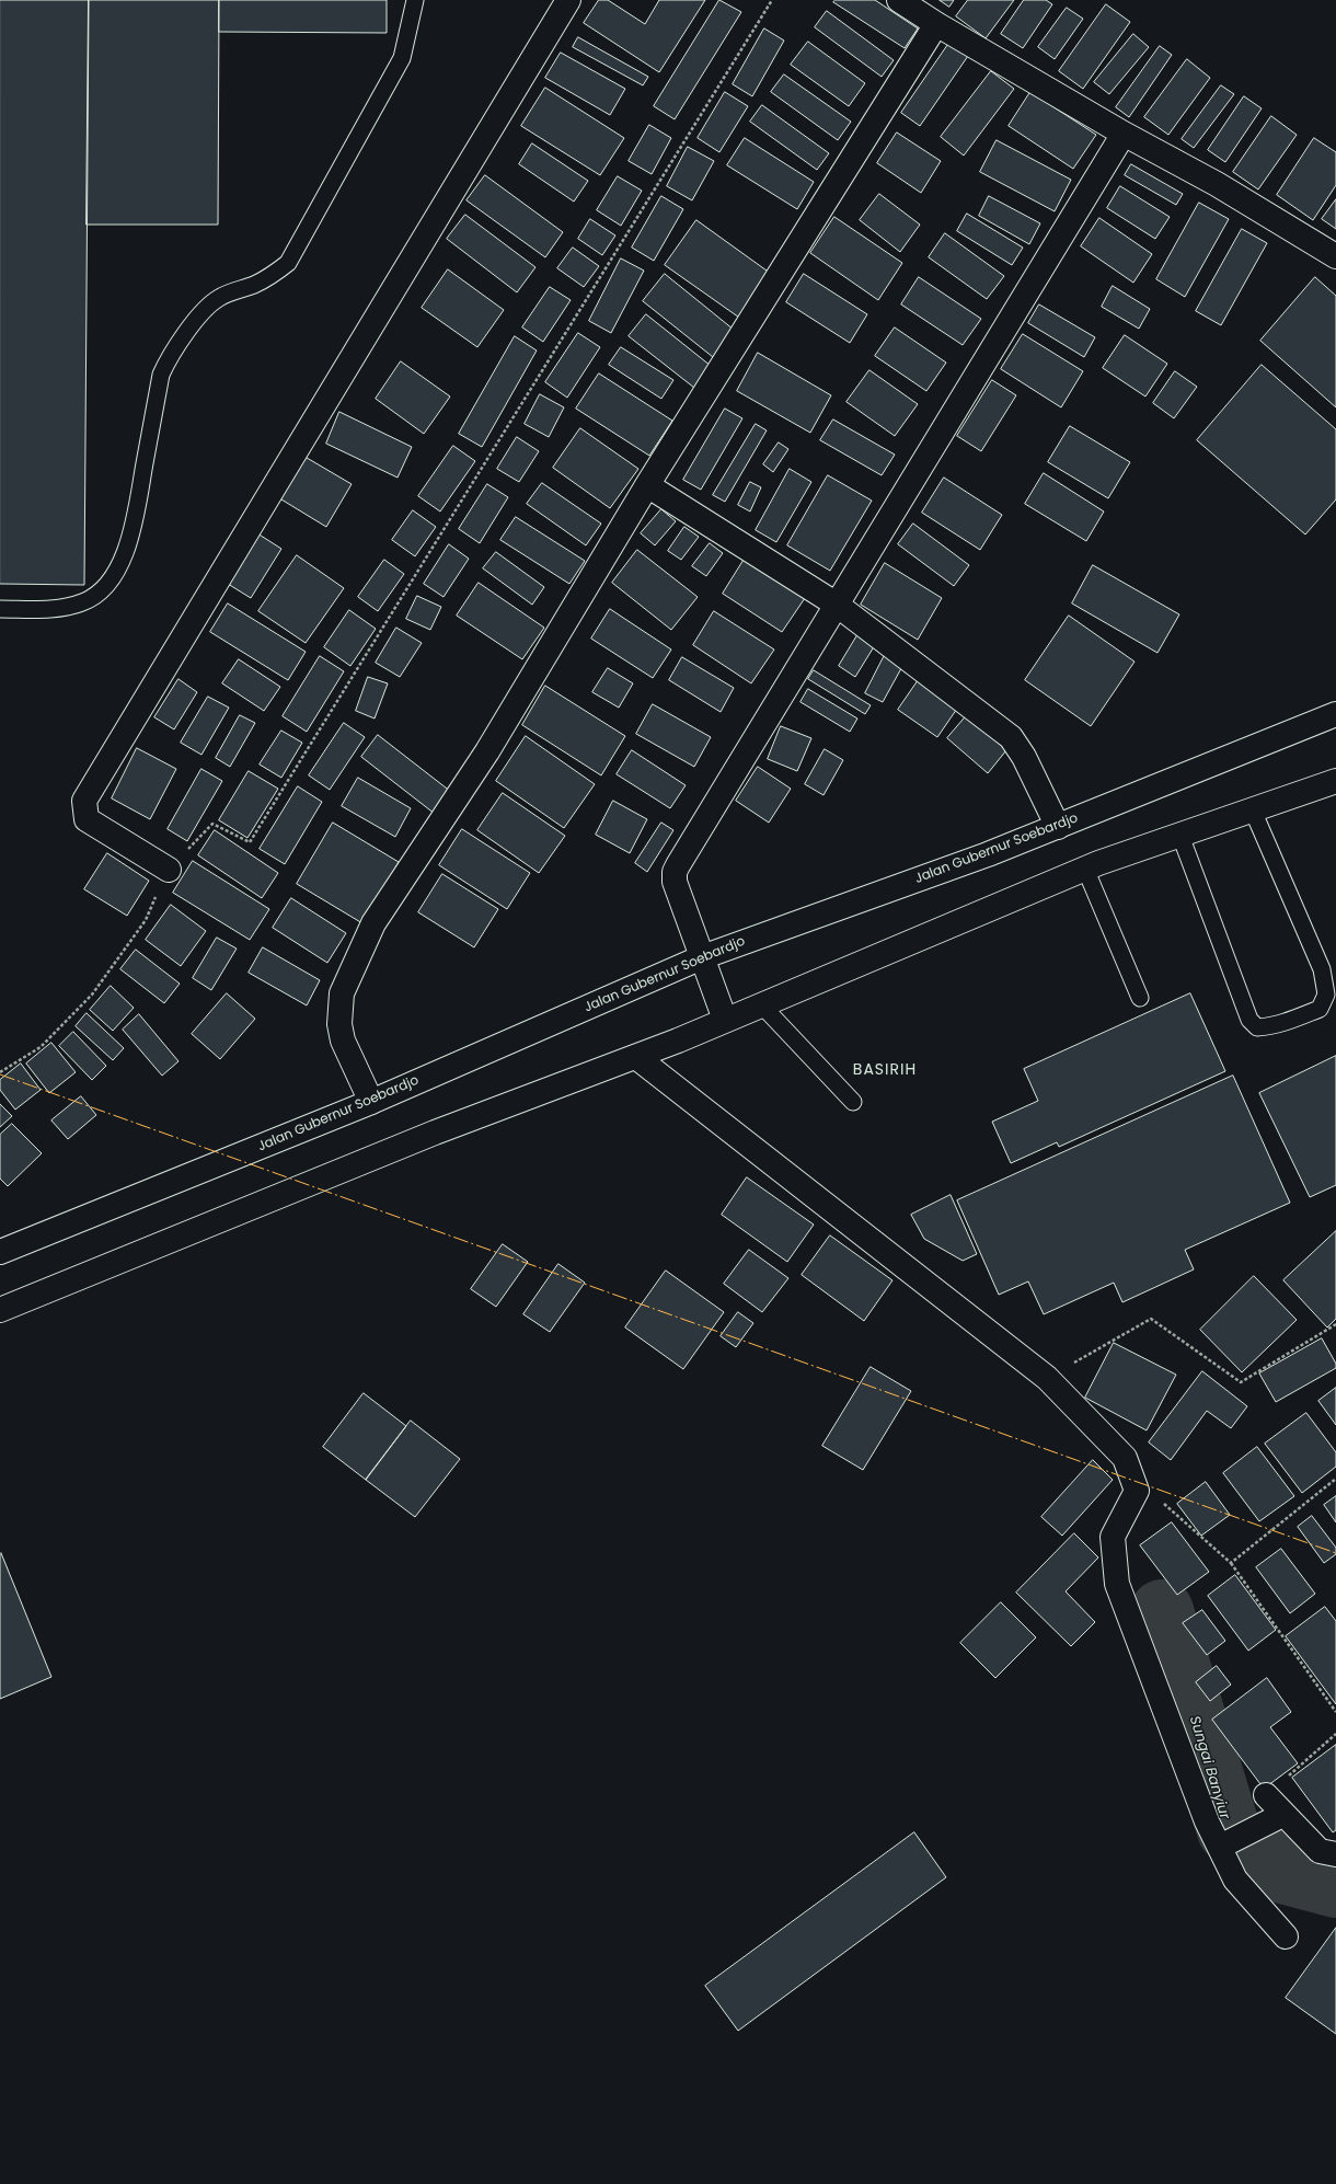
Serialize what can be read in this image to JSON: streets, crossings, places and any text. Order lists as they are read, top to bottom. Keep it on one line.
{"streets":{"main road":["Jalan Gubernur Soebardjo"]},"districts":["BASIRIH"],"water":["Sungai Banyiur"]}
